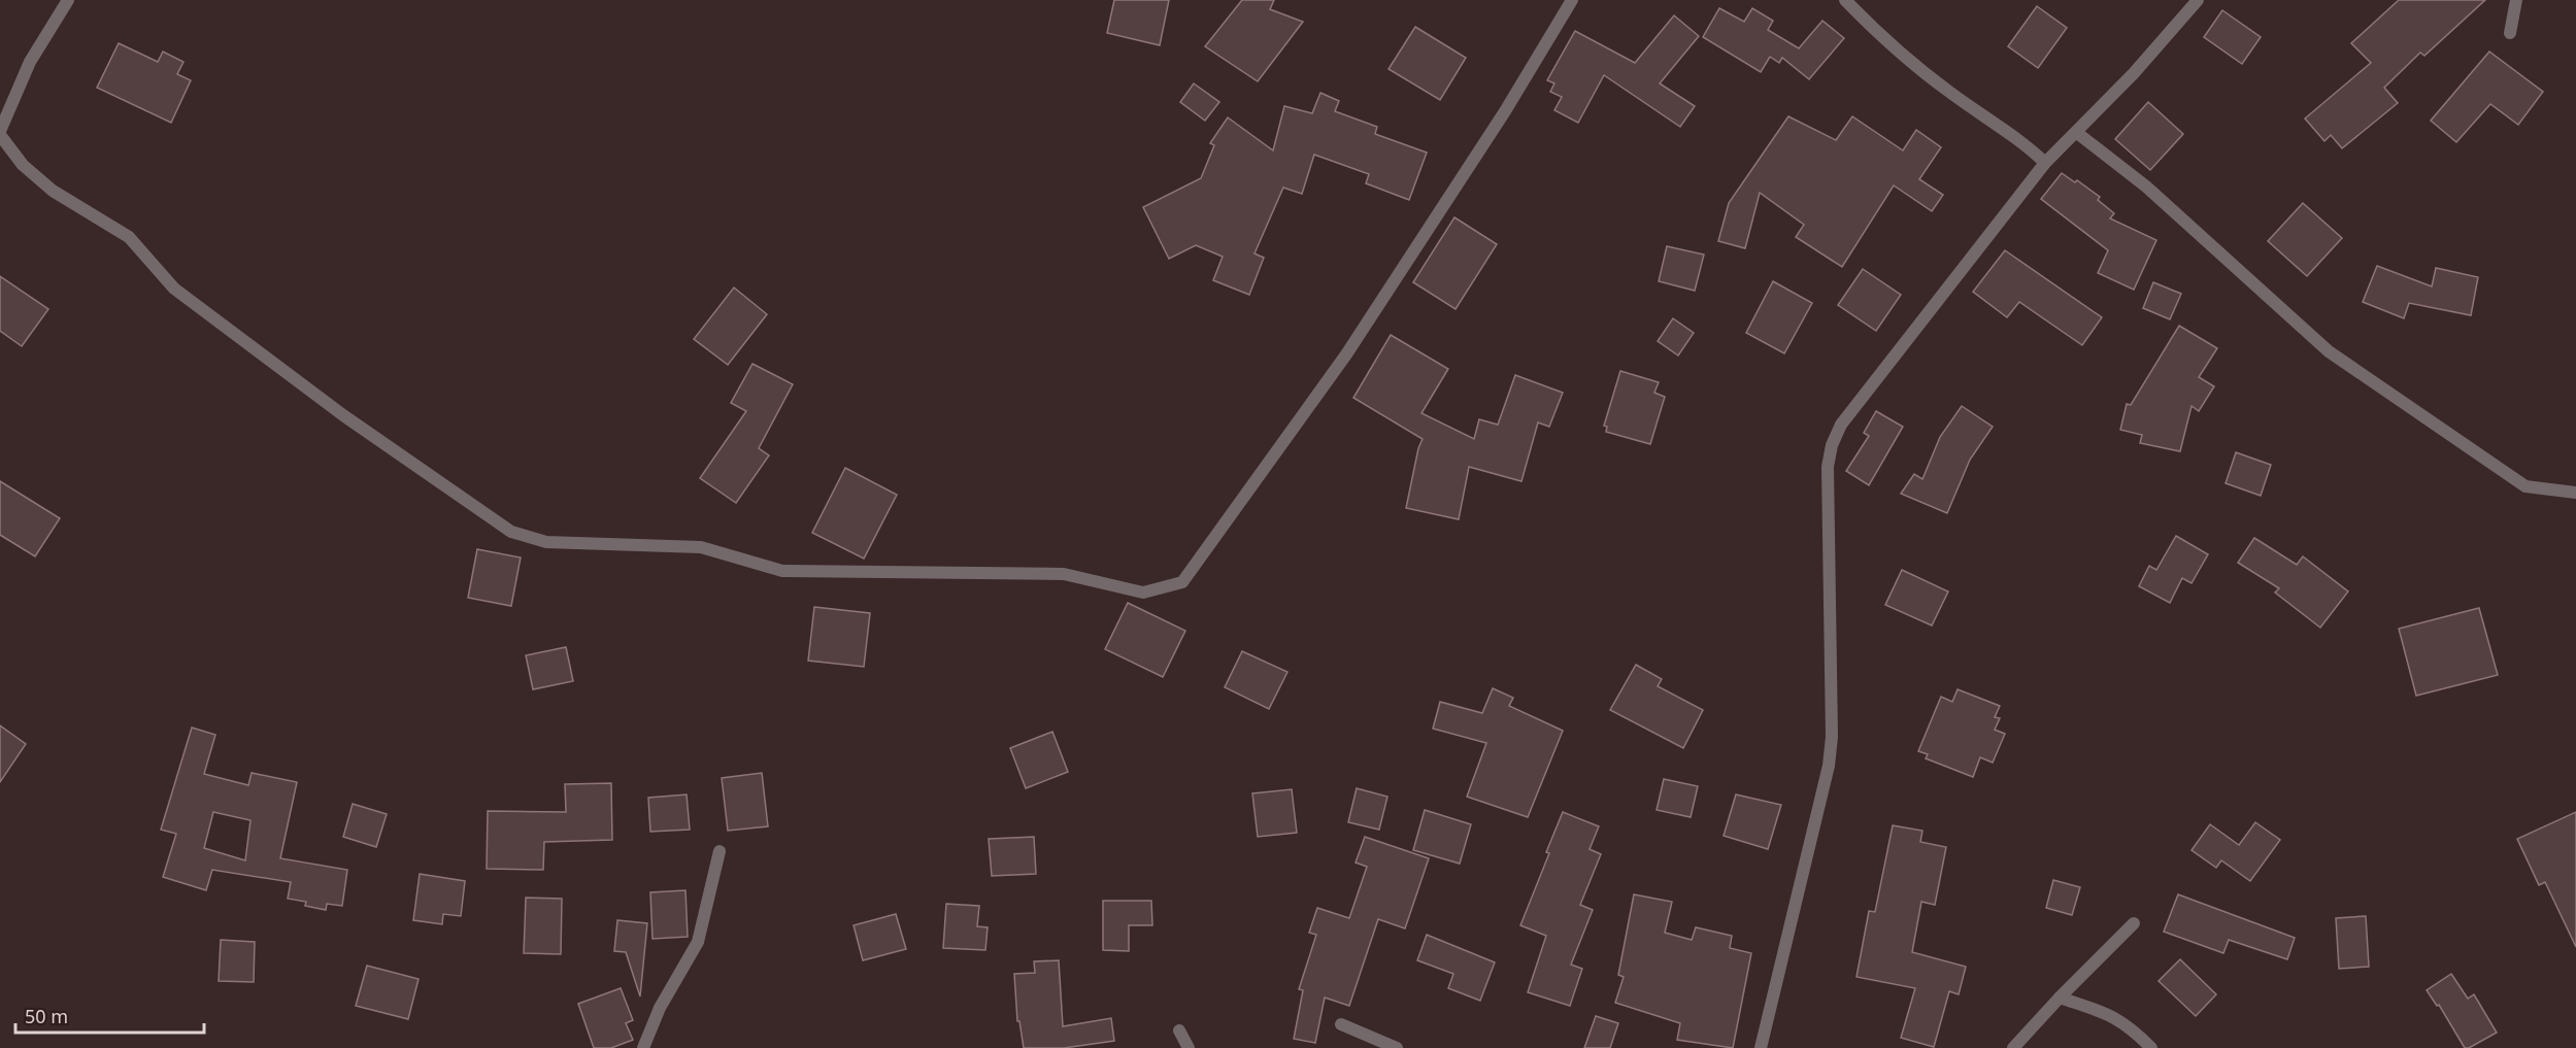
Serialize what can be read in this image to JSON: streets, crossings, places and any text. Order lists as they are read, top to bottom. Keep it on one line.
{"scale_bar":"50 m"}
